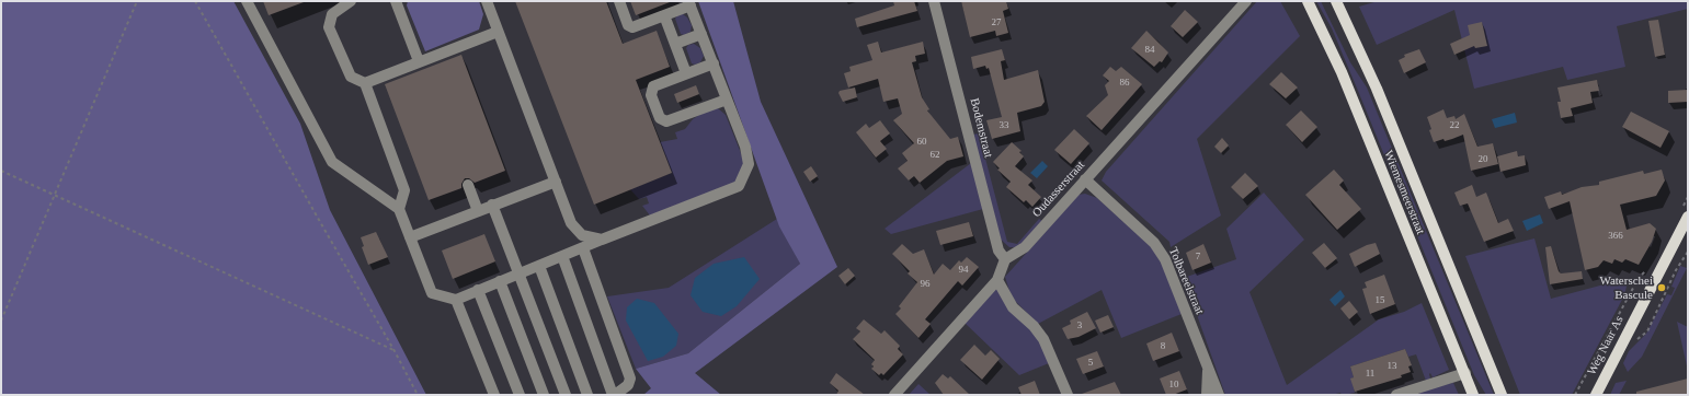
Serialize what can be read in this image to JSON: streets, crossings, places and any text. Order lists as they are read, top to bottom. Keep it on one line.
{"streets":{"main road":["Wiemesmeerstraat","Weg Naar As"],"street":["Bodemstraat","Oudasserstraat","Tolbareelstraat"]},"crossings":[["Bodemstraat","Oudasserstraat"],["Oudasserstraat","Tolbareelstraat"]],"places":["Waterschei Bascule"],"house_numbers":["27","84","86","33","22","60","62","20","366","7","94","96","15","3","8","5","13","11","10"]}
